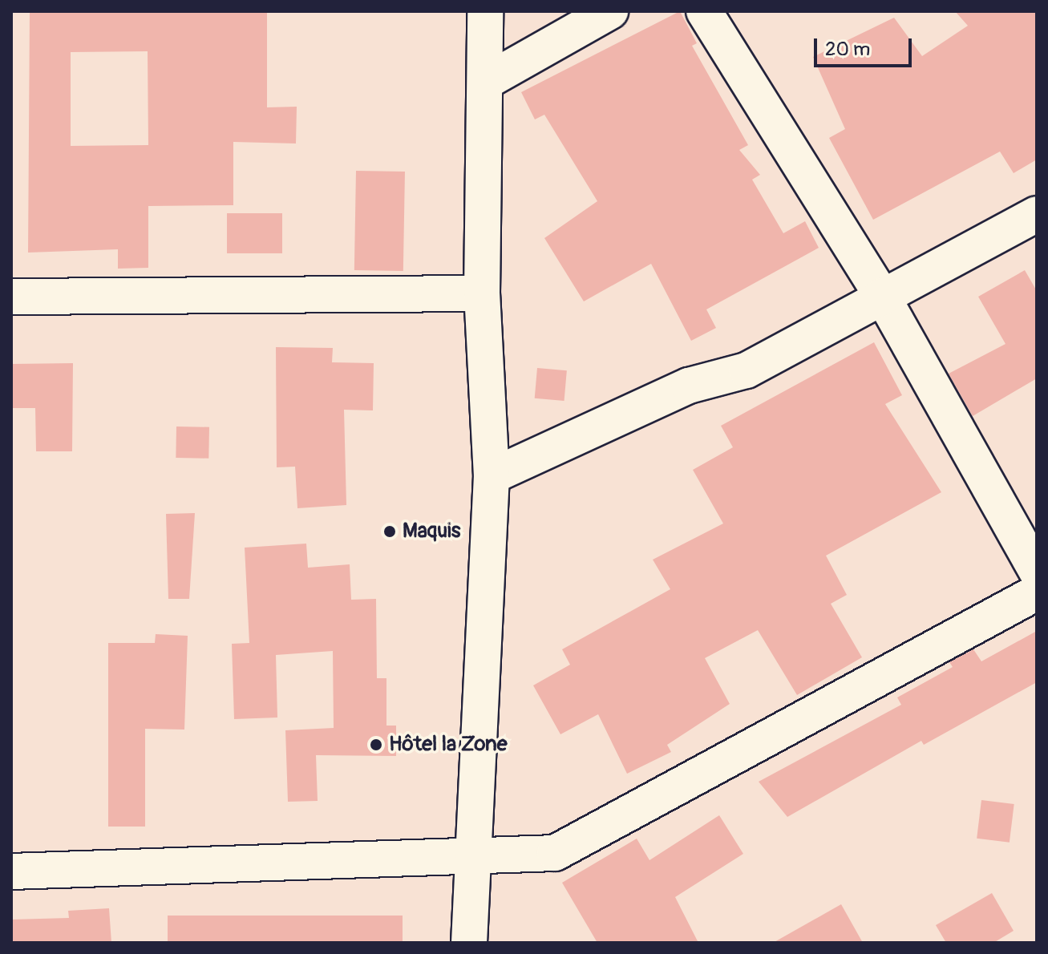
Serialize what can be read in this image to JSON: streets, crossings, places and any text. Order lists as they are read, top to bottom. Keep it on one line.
{"places":["Maquis","Hôtel la Zone"],"scale_bar":"20 m"}
